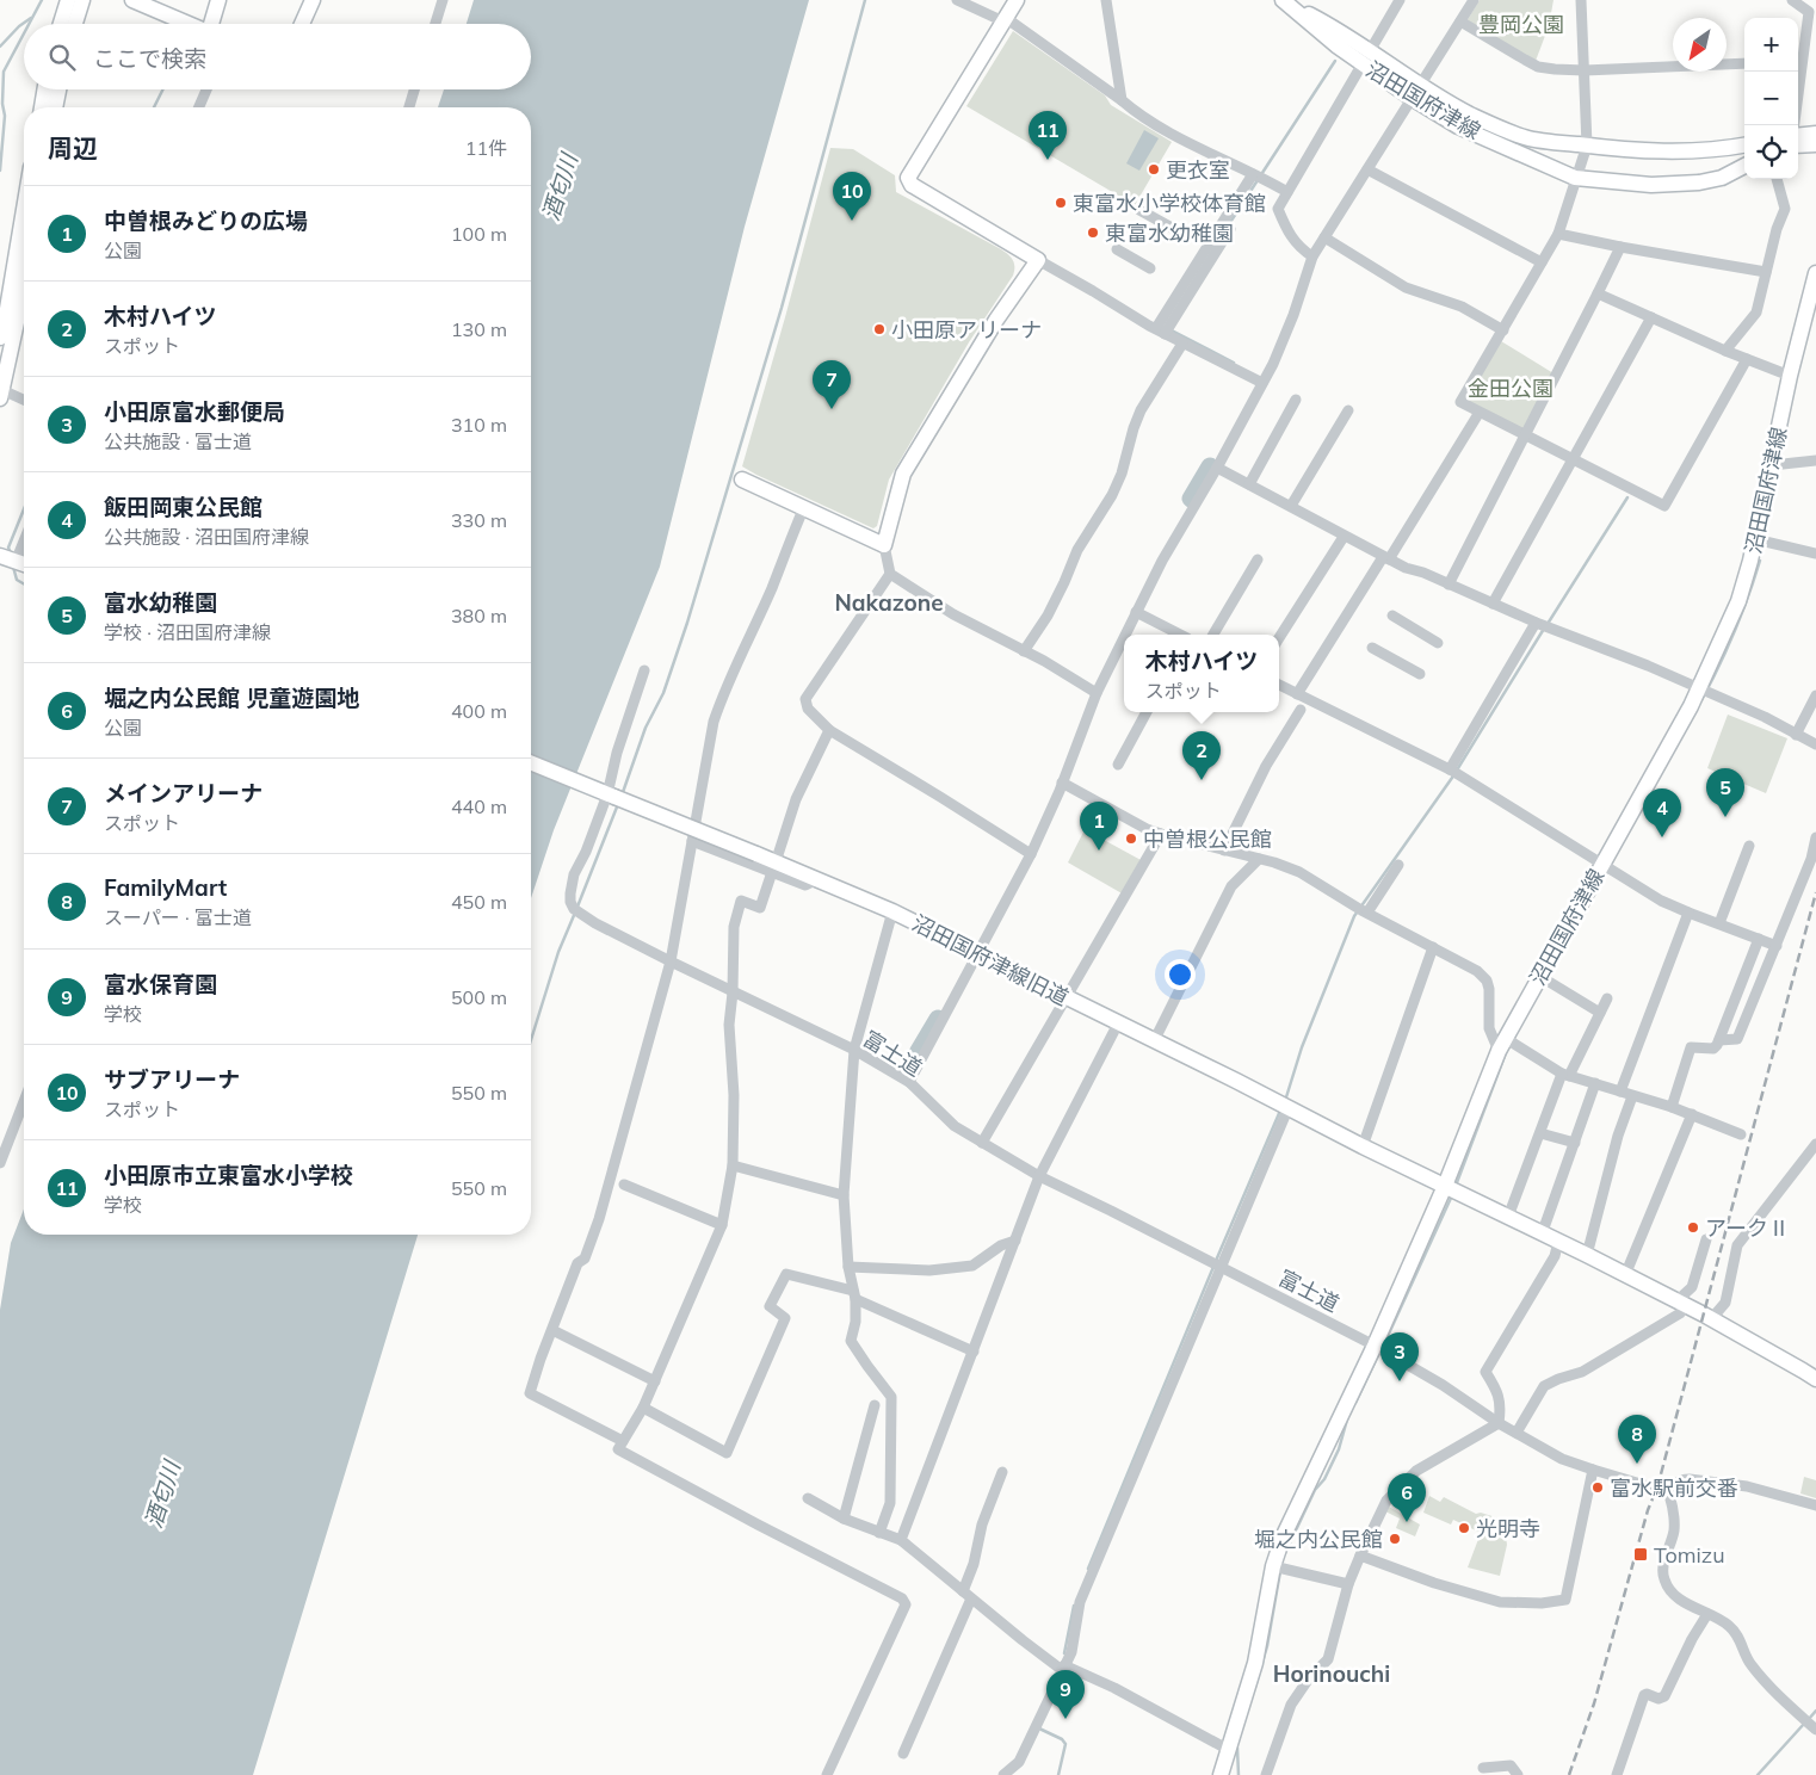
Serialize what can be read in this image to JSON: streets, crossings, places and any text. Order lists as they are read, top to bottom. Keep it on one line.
{"streets":{"main road":["沼田国府津線","沼田国府津線旧道"],"street":["富士道"]},"crossings":[["沼田国府津線","沼田国府津線旧道"],["沼田国府津線","富士道"],["沼田国府津線旧道","富士道"]],"districts":["Nakazone","Horinouchi"],"water":["酒匂川"],"parks":["豊岡公園","金田公園"],"places":{"other":["更衣室","東富水小学校体育館","東富水幼稚園","小田原アリーナ","中曽根公民館","アークⅡ","富水駅前交番","光明寺","堀之内公民館"],"transit":["Tomizu"]},"north":"bottom left","page":{"map_buttons":["+","−"],"search":"ここで検索","heading":["周辺","11件"],"pins":["11","10","7","2","5","4","1","3","8","6","9"],"list":[{"mark":"1","name":"中曽根みどりの広場","note":"公園","value":"100 m"},{"mark":"2","name":"木村ハイツ","note":"スポット","value":"130 m"},{"mark":"3","name":"小田原富水郵便局","note":"公共施設 · 富士道","value":"310 m"},{"mark":"4","name":"飯田岡東公民館","note":"公共施設 · 沼田国府津線","value":"330 m"},{"mark":"5","name":"富水幼稚園","note":"学校 · 沼田国府津線","value":"380 m"},{"mark":"6","name":"堀之内公民館 児童遊園地","note":"公園","value":"400 m"},{"mark":"7","name":"メインアリーナ","note":"スポット","value":"440 m"},{"mark":"8","name":"FamilyMart","note":"スーパー · 富士道","value":"450 m"},{"mark":"9","name":"富水保育園","note":"学校","value":"500 m"},{"mark":"10","name":"サブアリーナ","note":"スポット","value":"550 m"},{"mark":"11","name":"小田原市立東富水小学校","note":"学校","value":"550 m"}],"popup":["木村ハイツ","スポット"]}}
